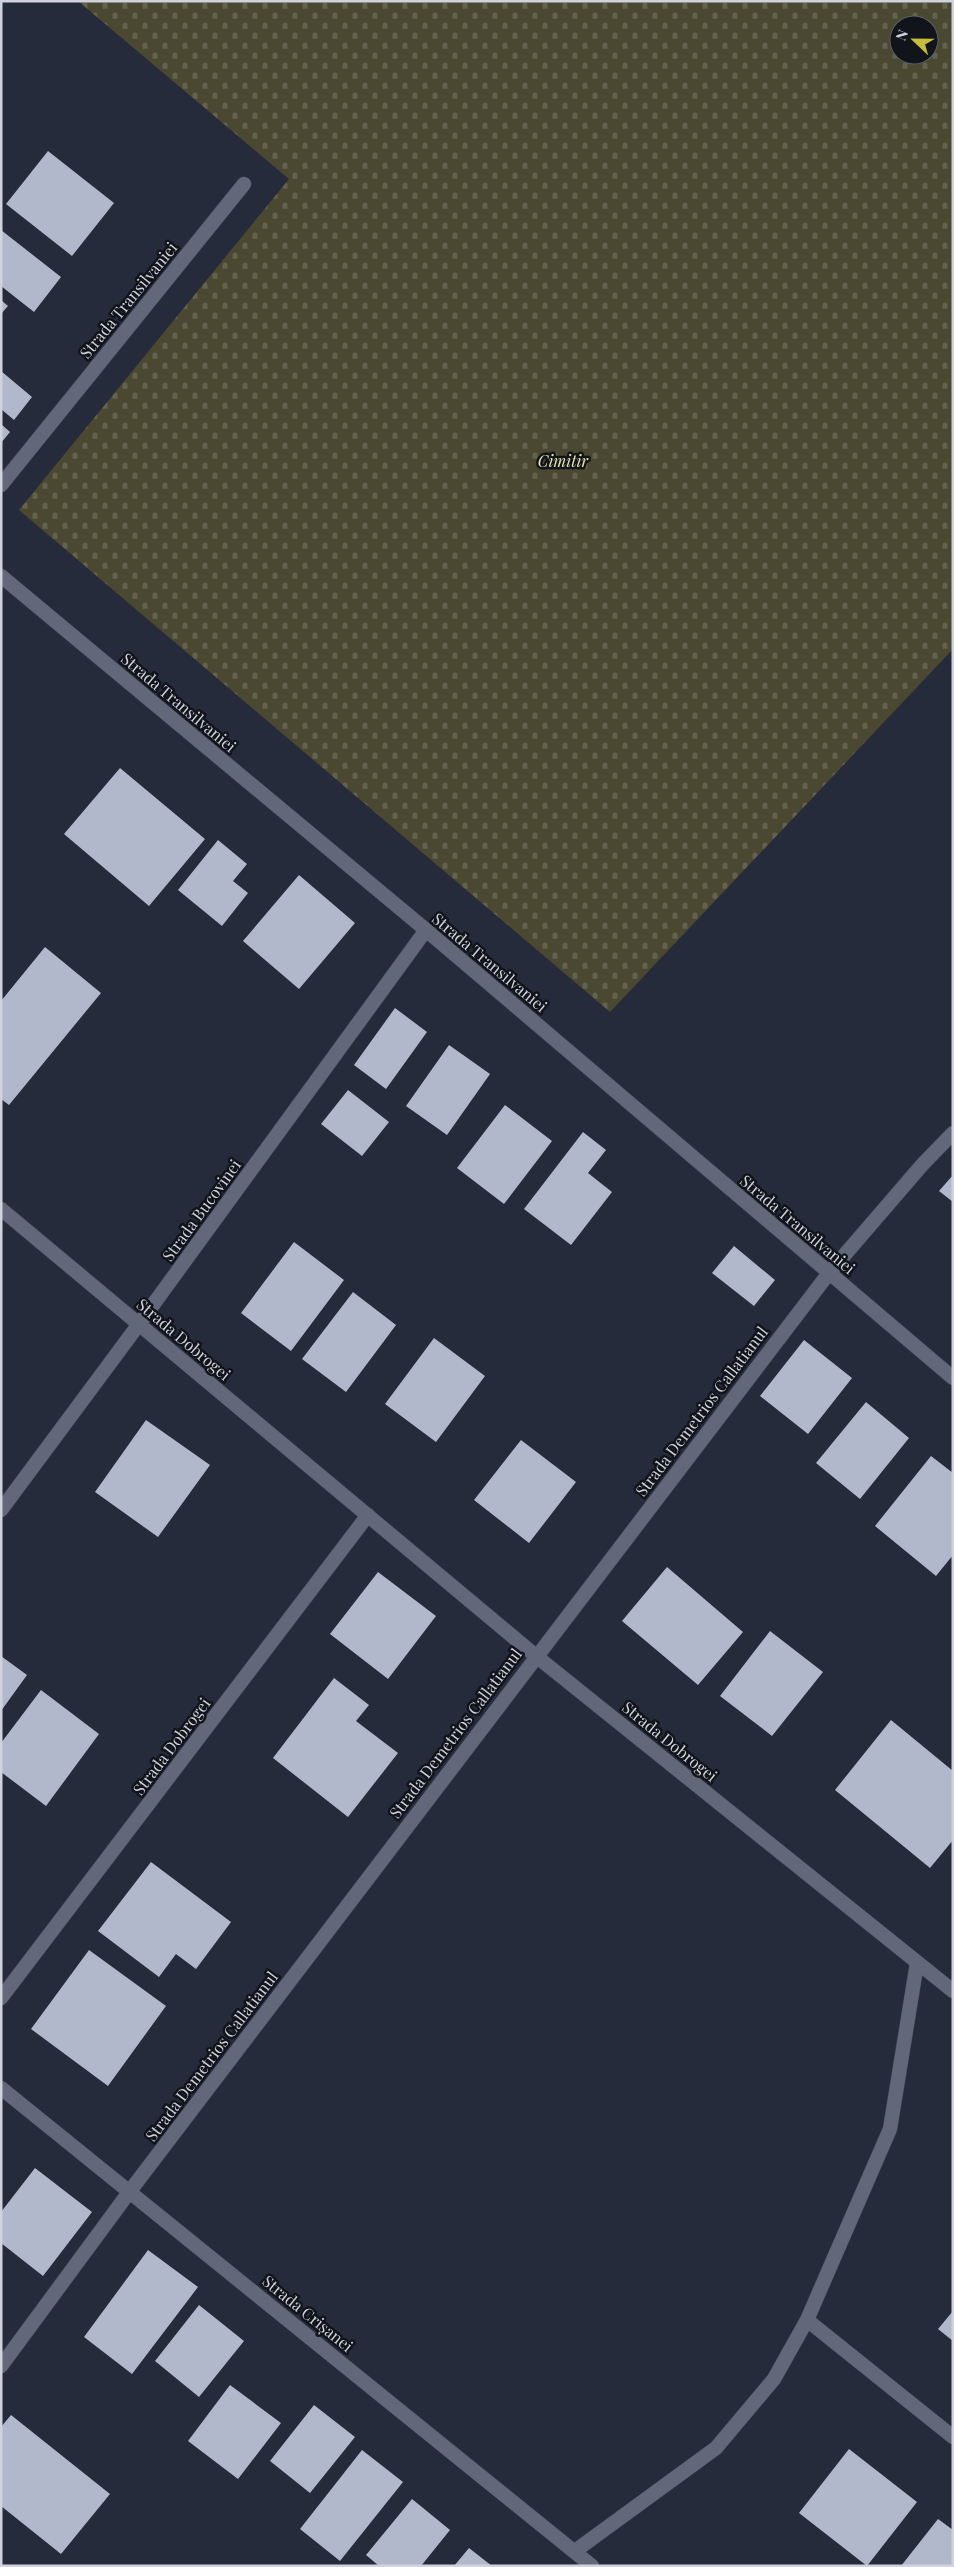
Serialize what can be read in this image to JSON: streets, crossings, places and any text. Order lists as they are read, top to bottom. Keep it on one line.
{"streets":{"street":["Strada Transilvaniei","Strada Bucovinei","Strada Dobrogei","Strada Demetrios Callatianul","Strada Crișanei"]},"crossings":[["Strada Transilvaniei","Strada Bucovinei"],["Strada Transilvaniei","Strada Demetrios Callatianul"],["Strada Bucovinei","Strada Dobrogei"],["Strada Dobrogei","Strada Demetrios Callatianul"],["Strada Demetrios Callatianul","Strada Crișanei"]],"parks":["Cimitir"],"north":"left"}
